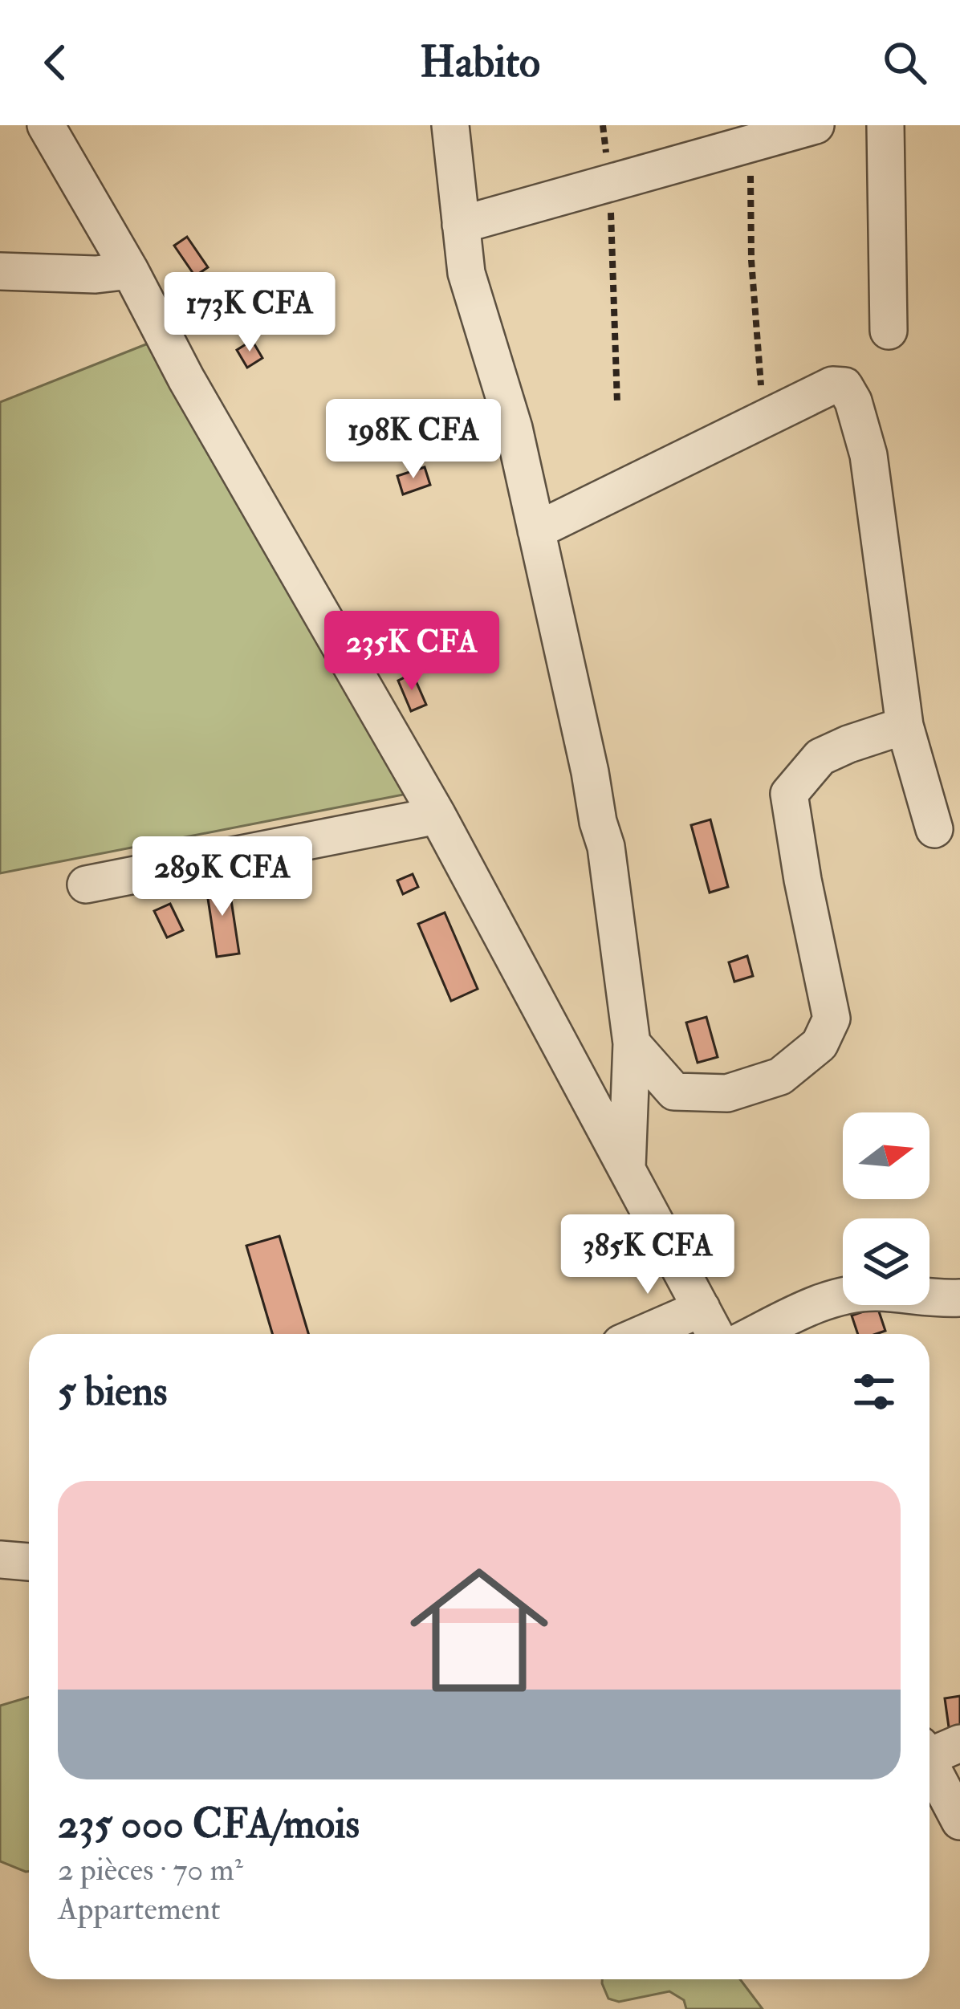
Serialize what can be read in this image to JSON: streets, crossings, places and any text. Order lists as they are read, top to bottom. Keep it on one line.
{"north":"right","page":{"header":"Habito","price":["173K CFA","198K CFA","235K CFA","289K CFA","385K CFA"],"heading":"5 biens","list":[{"name":"235 000 CFA/mois","note":"2 pièces · 70 m² · Appartement"}]}}
